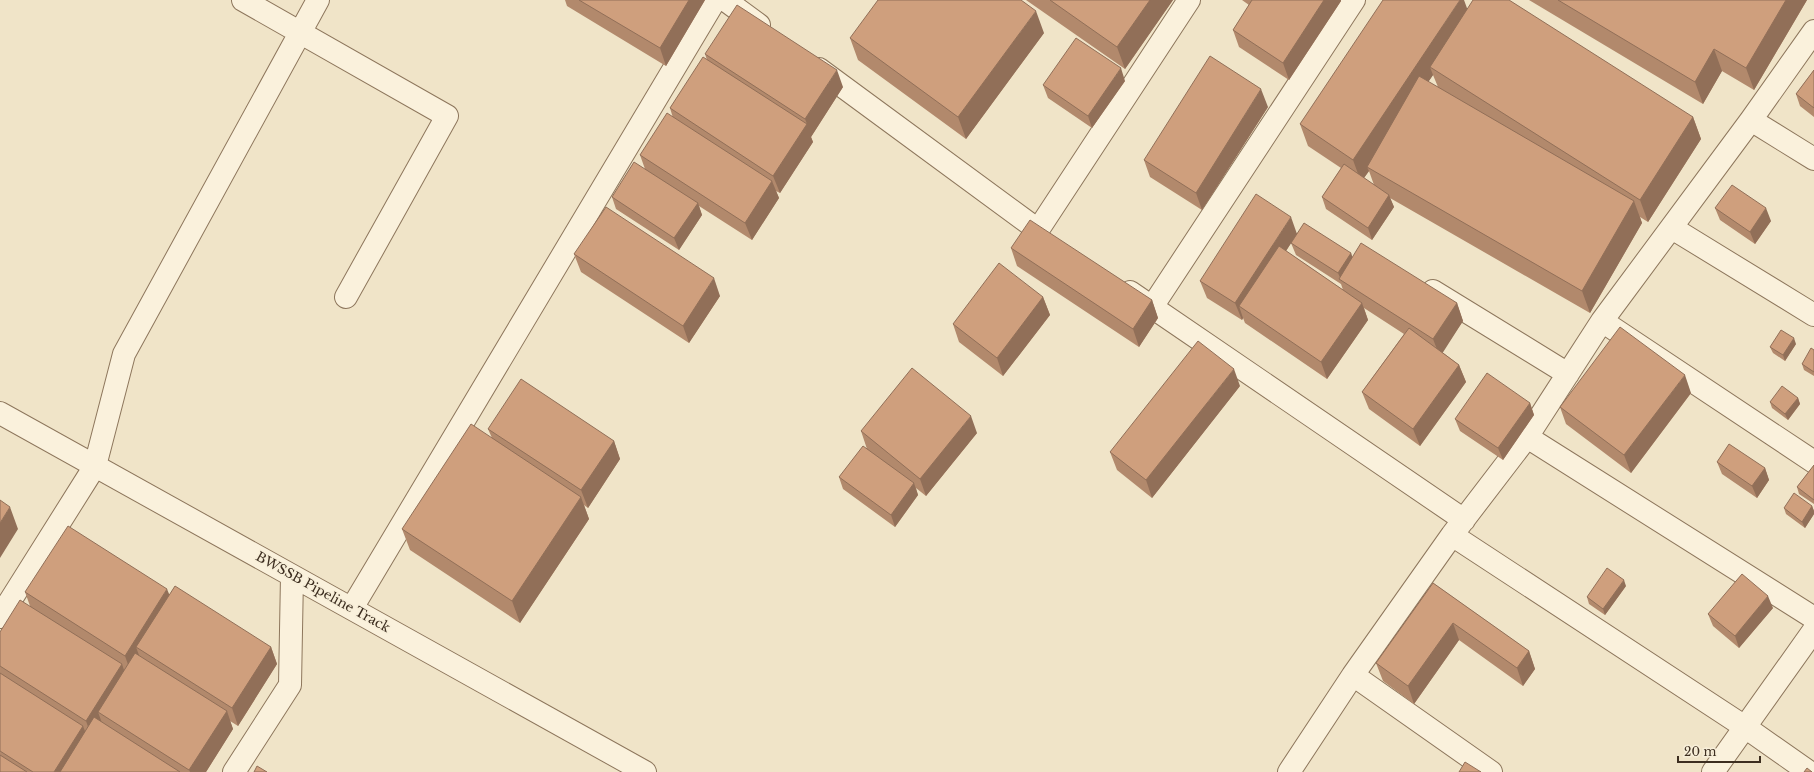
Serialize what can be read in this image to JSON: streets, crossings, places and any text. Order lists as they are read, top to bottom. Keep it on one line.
{"streets":{"street":["BWSSB Pipeline Track"]},"scale_bar":"20 m"}
